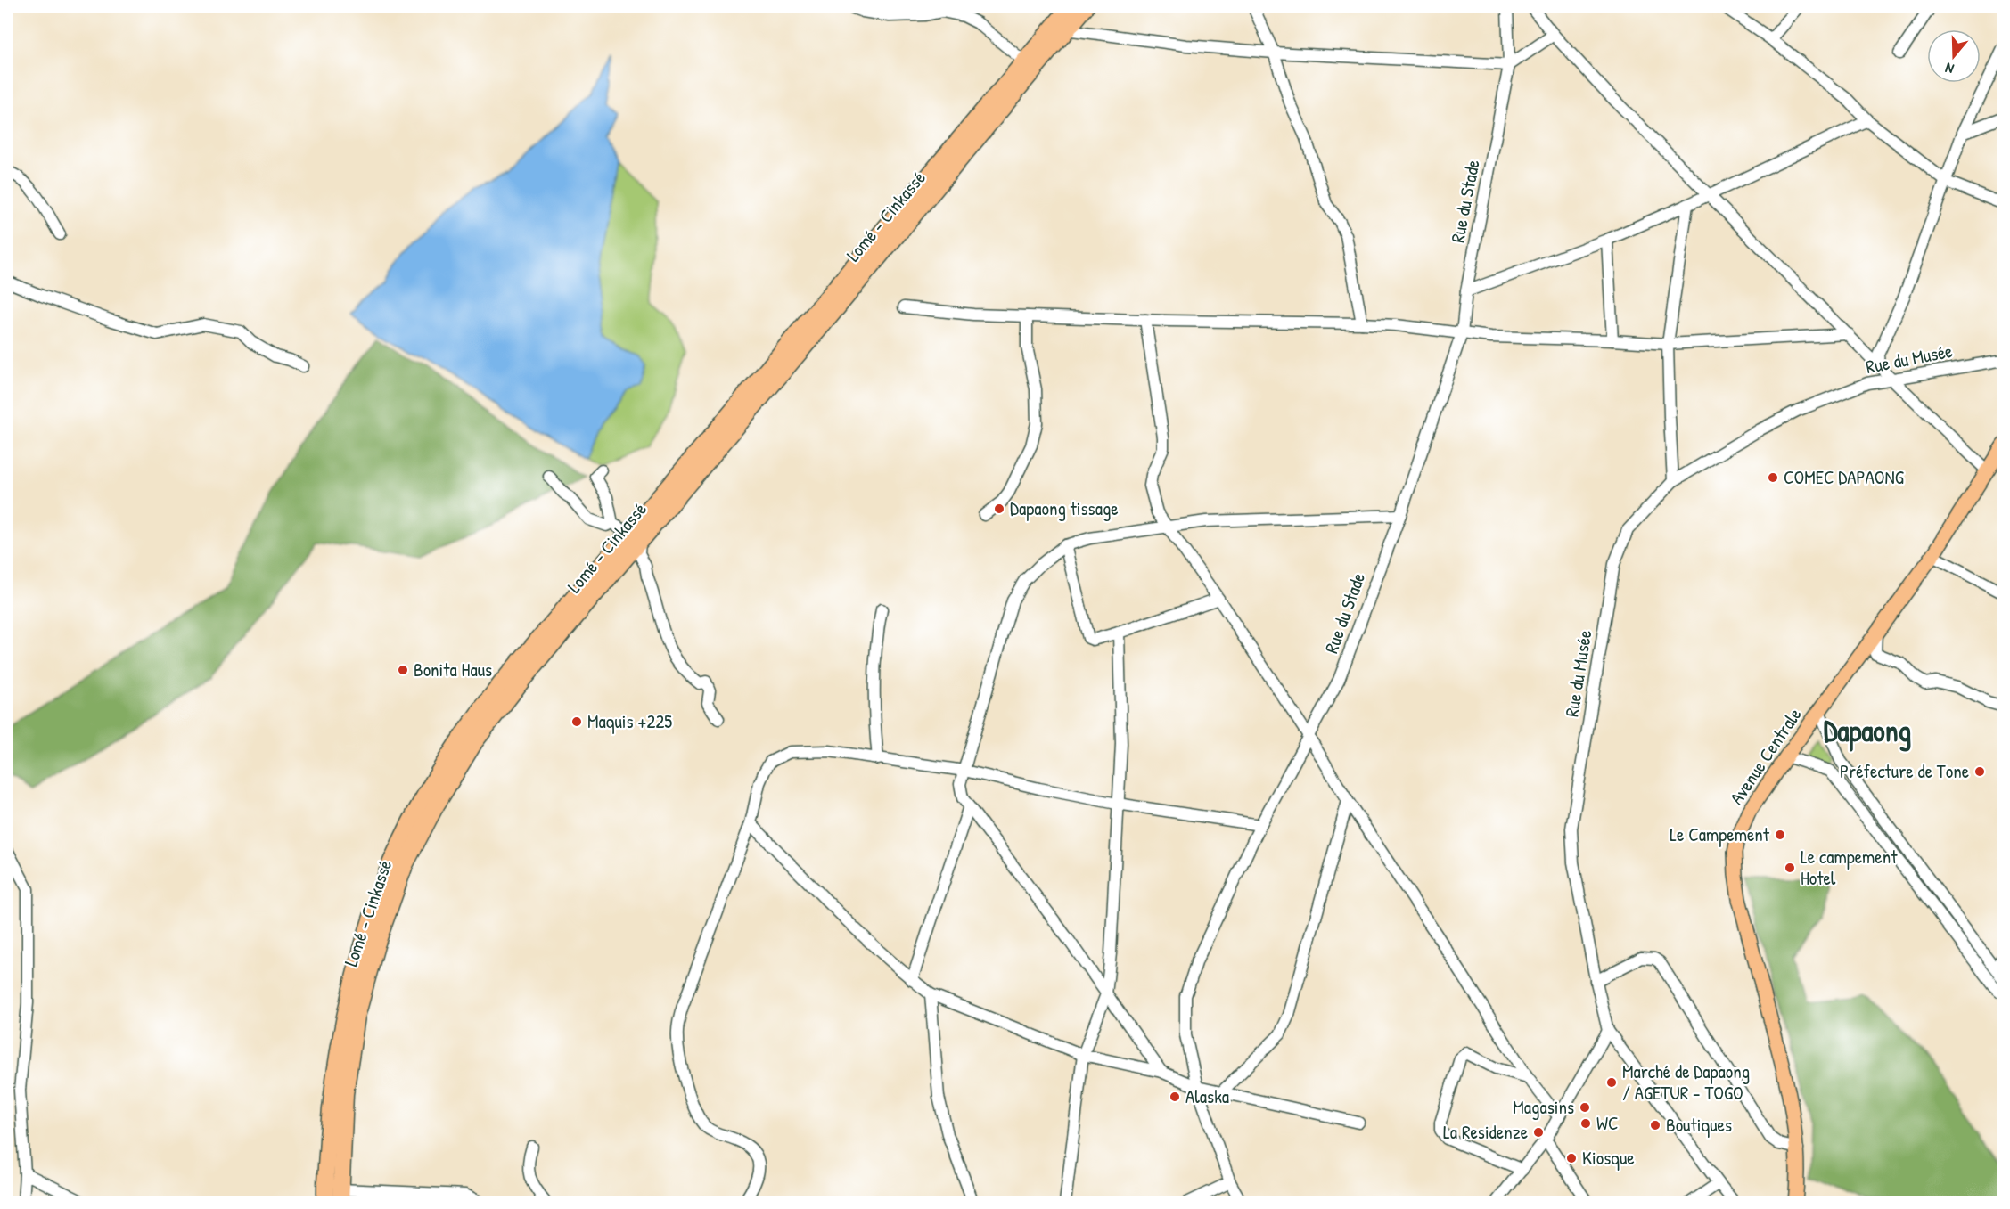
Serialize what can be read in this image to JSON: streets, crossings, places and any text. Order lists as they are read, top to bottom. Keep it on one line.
{"streets":{"highway":["Lomé - Cinkassé"],"main road":["Avenue Centrale"],"street":["Rue du Stade","Rue du Musée"]},"districts":["Dapaong"],"places":["COMEC DAPAONG","Dapaong tissage","Bonita Haus","Maquis +225","Préfecture de Tone","Le Campement","Le campement Hotel","Marché de Dapaong / AGETUR - TOGO","Alaska","Magasins","WC","Boutiques","La Residenze","Kiosque"],"north":"bottom"}
